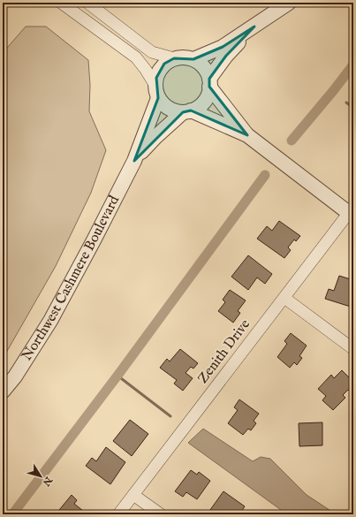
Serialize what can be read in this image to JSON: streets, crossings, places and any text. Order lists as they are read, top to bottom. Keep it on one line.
{"streets":{"street":["Northwest Cashmere Boulevard","Zenith Drive"]},"north":"bottom right"}
